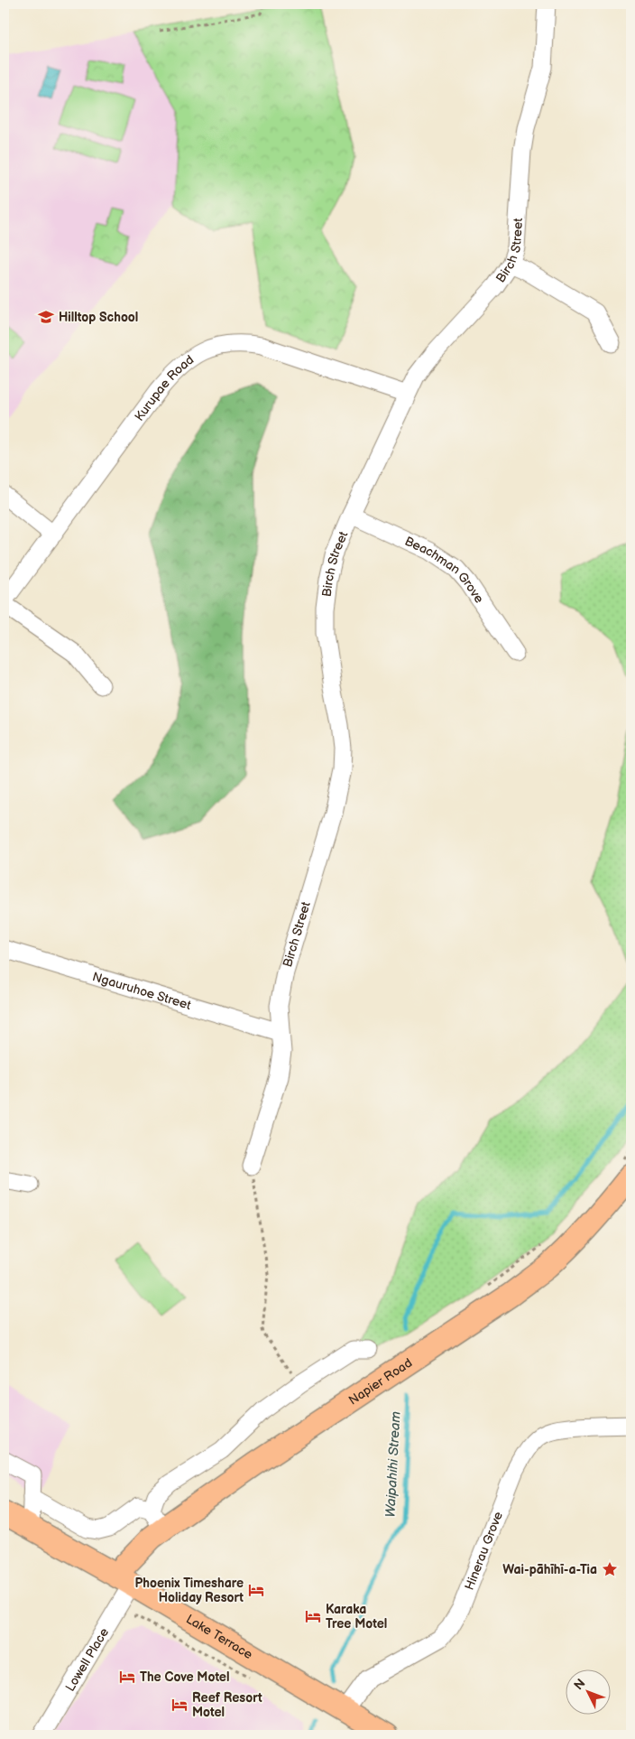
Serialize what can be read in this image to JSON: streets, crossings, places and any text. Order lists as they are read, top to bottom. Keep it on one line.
{"streets":{"main road":["Napier Road","Lake Terrace"],"street":["Birch Street","Kurupae Road","Beachman Grove","Ngauruhoe Street","Hinerau Grove","Lowell Place"]},"crossings":[["Birch Street","Kurupae Road"],["Birch Street","Beachman Grove"],["Birch Street","Ngauruhoe Street"],["Napier Road","Lake Terrace"],["Napier Road","Lowell Place"],["Hinerau Grove","Lake Terrace"],["Lake Terrace","Lowell Place"]],"water":["Waipahihi Stream"],"places":{"school or university":["Hilltop School"],"place":["Wai-pāhīhī-a-Tia"],"hotel":["Phoenix Timeshare Holiday Resort","Karaka Tree Motel","The Cove Motel","Reef Resort Motel"]},"north":"top left"}
